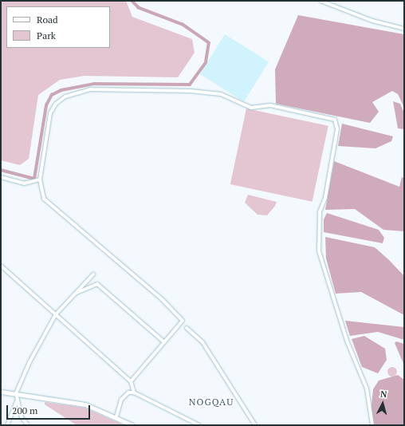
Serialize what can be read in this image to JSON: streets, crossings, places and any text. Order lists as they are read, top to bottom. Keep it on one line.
{"districts":["NOGQAU"],"legend":["Road","Park"],"scale_bar":"200 m","north":"top"}
